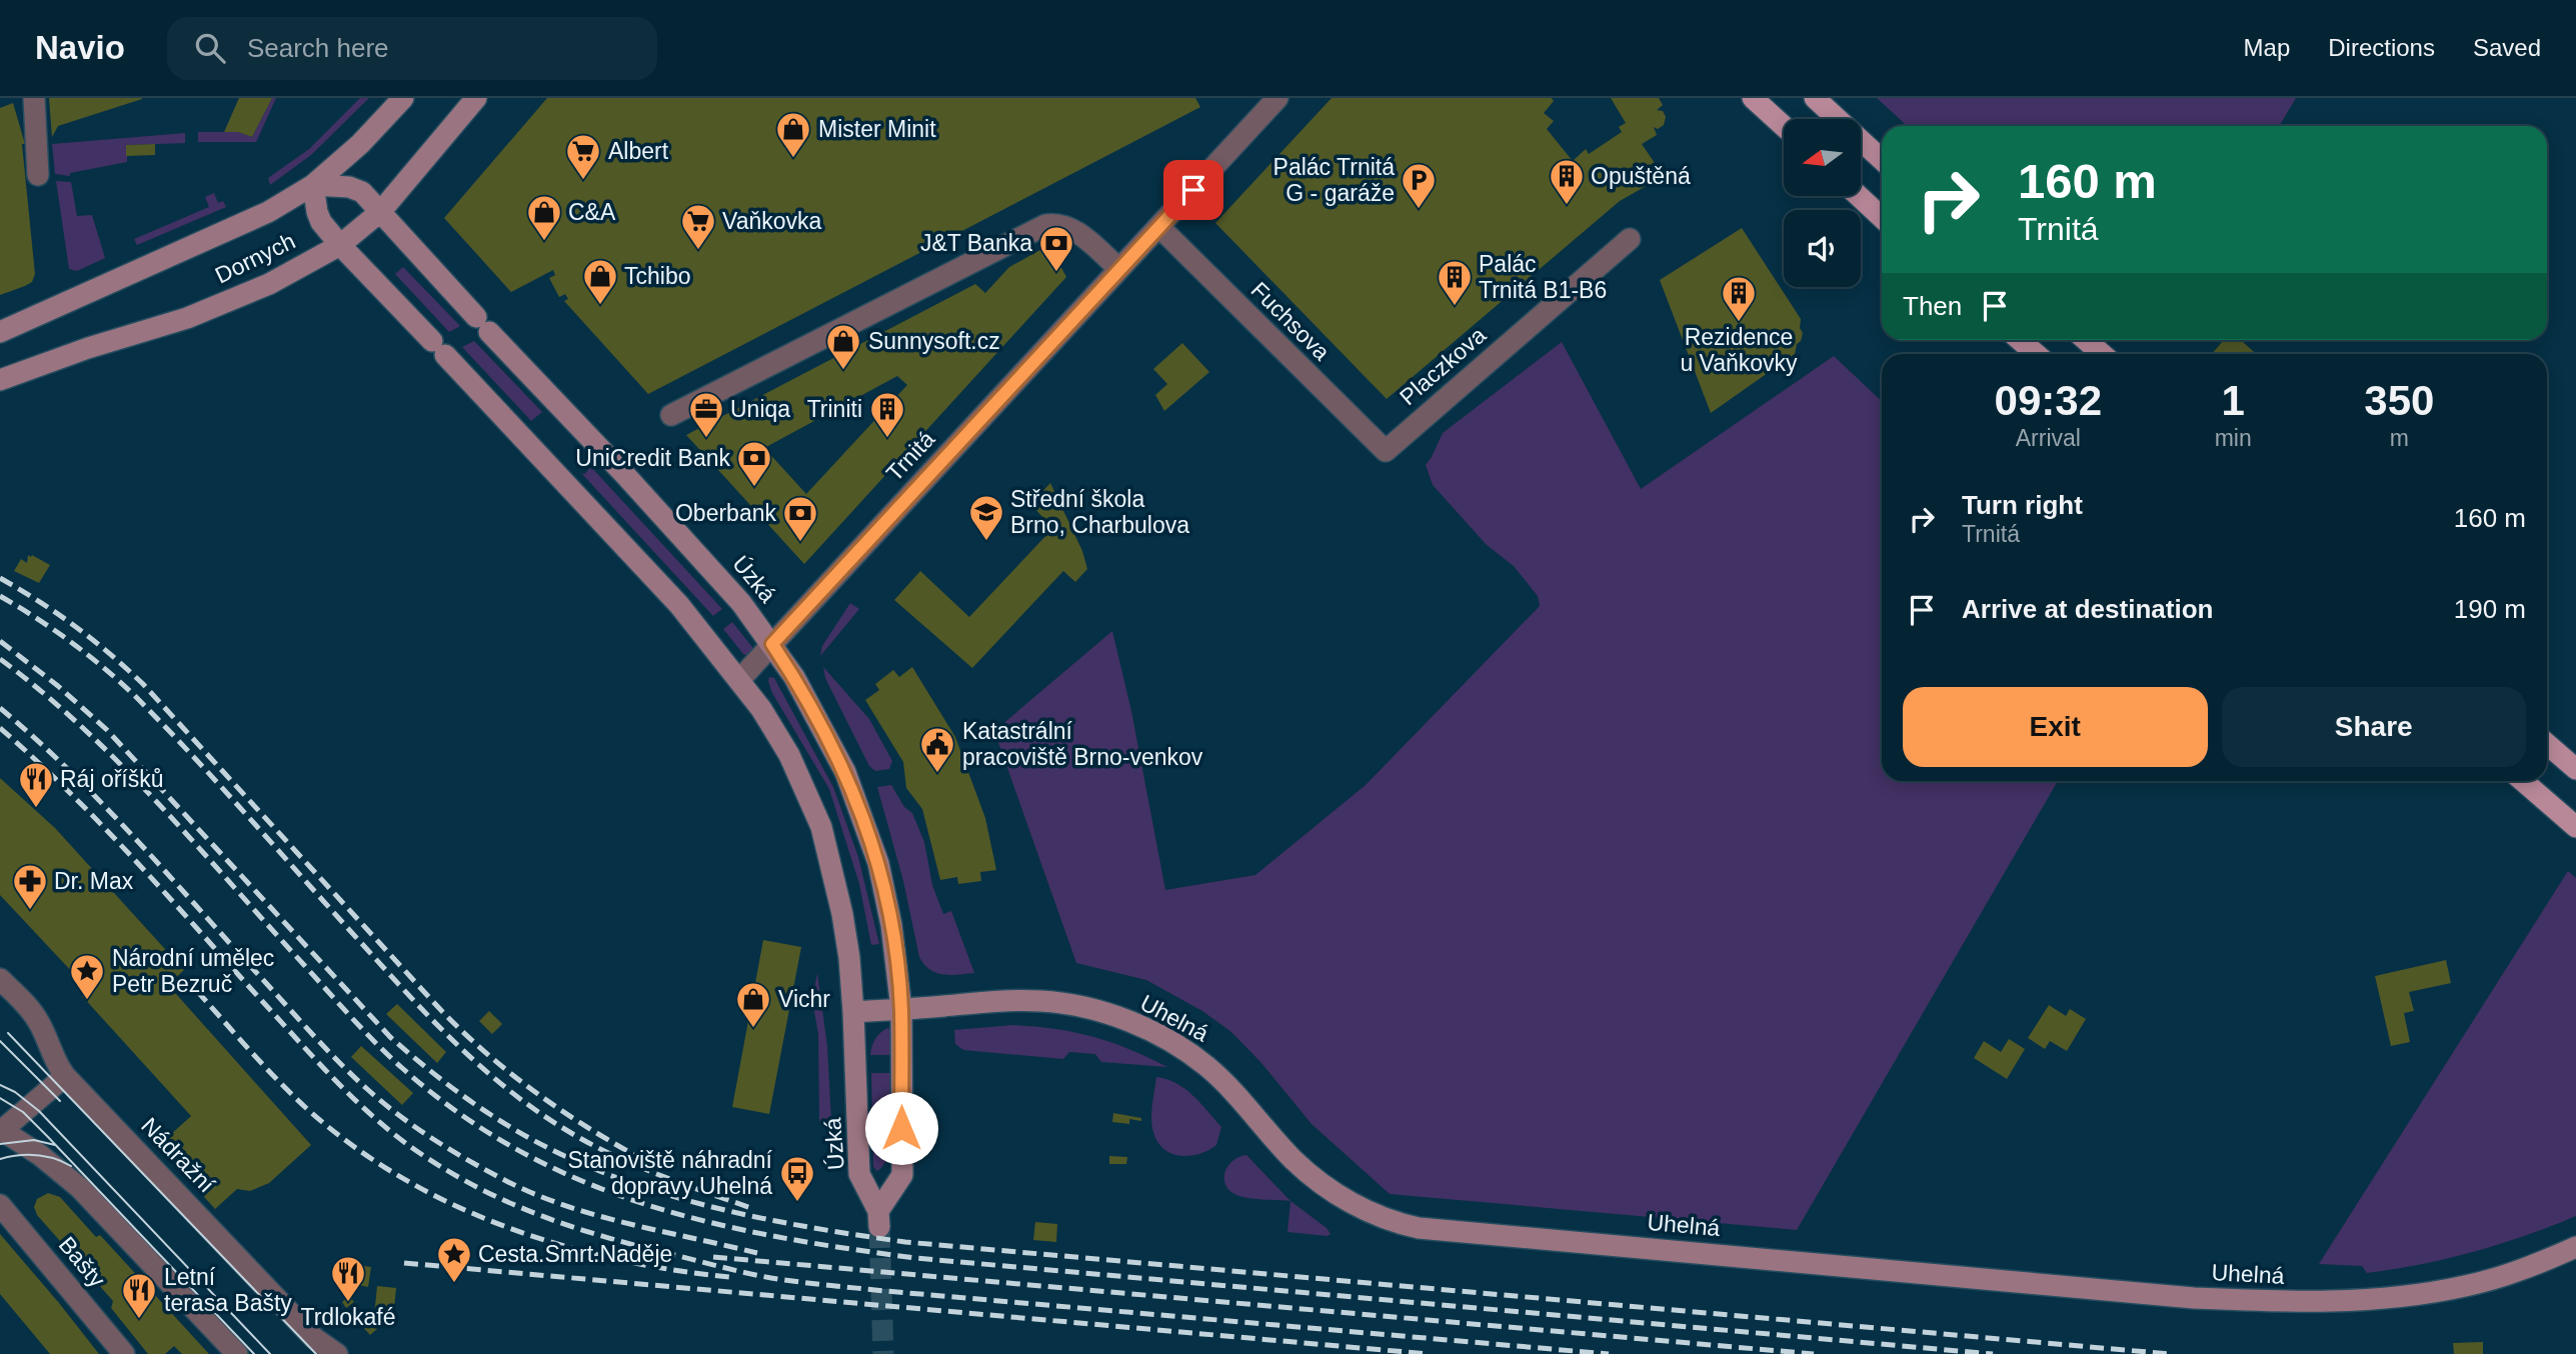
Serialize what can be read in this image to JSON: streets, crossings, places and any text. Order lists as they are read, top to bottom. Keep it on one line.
{"streets":{"main road":["Dornych","Úzká","Uhelná"],"street":["Fuchsova","Placzkova","Trnitá","Nádražní","Bašty"]},"crossings":[["Dornych","Úzká"],["Fuchsova","Placzkova"],["Fuchsova","Trnitá"],["Trnitá","Úzká"],["Úzká","Uhelná"]],"places":{"shop":["Mister Minit","C&A","Tchibo","Sunnysoft.cz","Vichr"],"supermarket":["Albert","Vaňkovka"],"building":["Opuštěná","Palác Trnitá B1-B6","Rezidence u Vaňkovky","Triniti"],"parking":["Palác Trnitá G - garáže"],"bank":["J&T Banka","UniCredit Bank","Oberbank"],"office":["Uniqa"],"school or university":["Střední škola Brno, Charbulova"],"public building":["Katastrální pracoviště Brno-venkov"],"restaurant":["Ráj oříšků","Trdlokafé","Letní terasa Bašty"],"pharmacy":["Dr. Max"],"place":["Národní umělec Petr Bezruč","Cesta.Smrt.Naděje"],"bus stop":["Stanoviště náhradní dopravy Uhelná"]},"north":"left","page":{"header":"Navio","search":"Search here","nav":["Map","Directions","Saved"],"turn":["160 m","Trnitá"],"then":"Then","eta":["09:32","Arrival","1","min","350","m"],"list":[{"name":"Turn right","note":"Trnitá","value":"160 m"},{"name":"Arrive at destination","value":"190 m"}],"buttons":["Exit","Share"]}}
